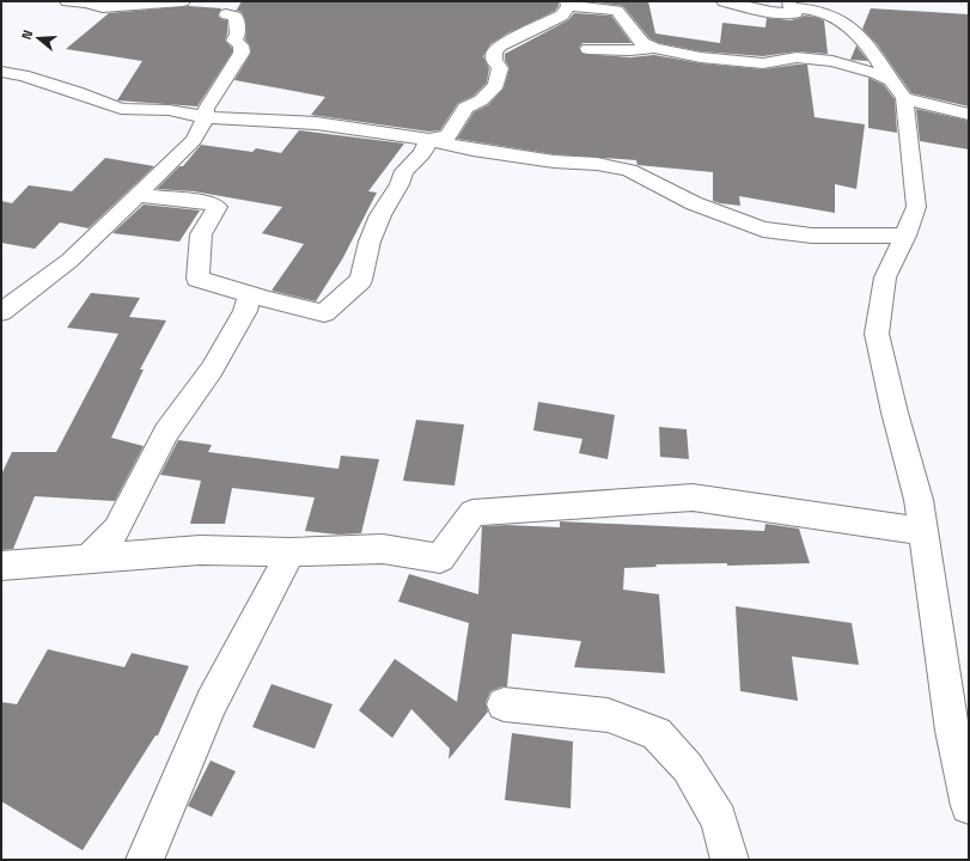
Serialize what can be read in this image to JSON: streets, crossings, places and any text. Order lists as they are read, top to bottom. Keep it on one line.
{"north":"left"}
